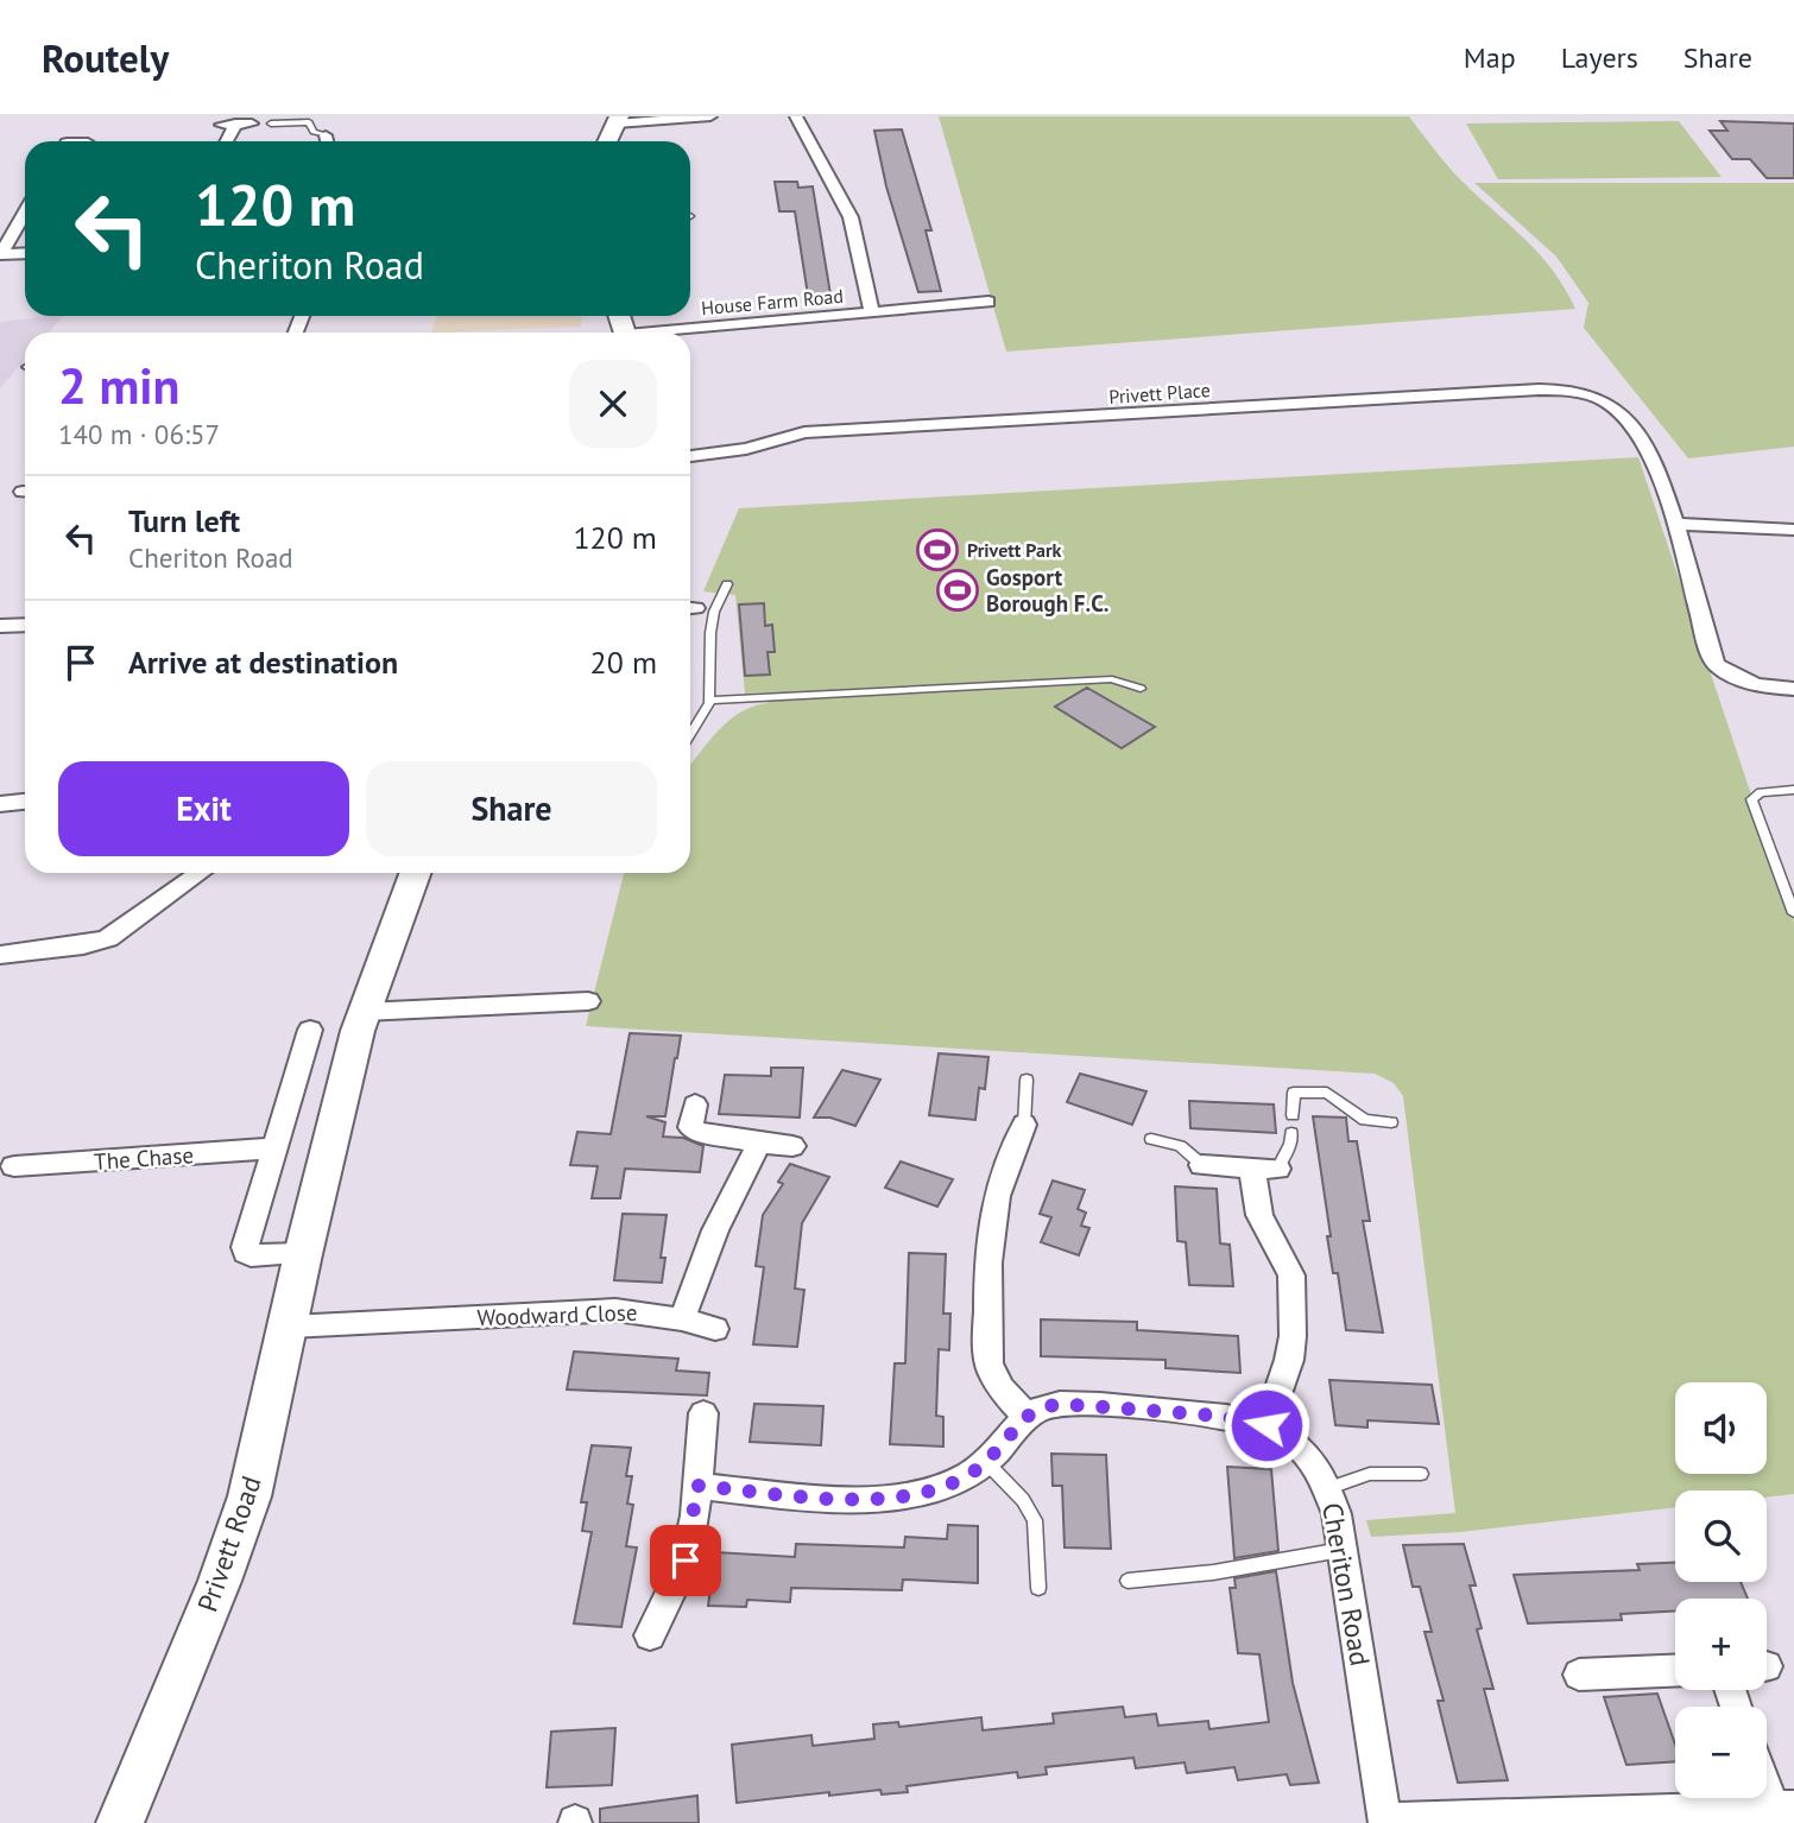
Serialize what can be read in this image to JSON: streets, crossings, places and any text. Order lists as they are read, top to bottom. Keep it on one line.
{"streets":{"main road":["Privett Road"],"street":["House Farm Road","Privett Place","The Chase","Woodward Close","Cheriton Road"]},"crossings":[["Woodward Close","Privett Road"]],"places":{"sports":["Privett Park","Gosport Borough F.C."]},"page":{"header":"Routely","nav":["Map","Layers","Share"],"turn":["120 m","Cheriton Road"],"heading":["2 min","140 m · 06:57"],"list":[{"name":"Turn left","note":"Cheriton Road","value":"120 m"},{"name":"Arrive at destination","value":"20 m"}],"buttons":["Exit","Share"],"map_buttons":["+","−"]}}
